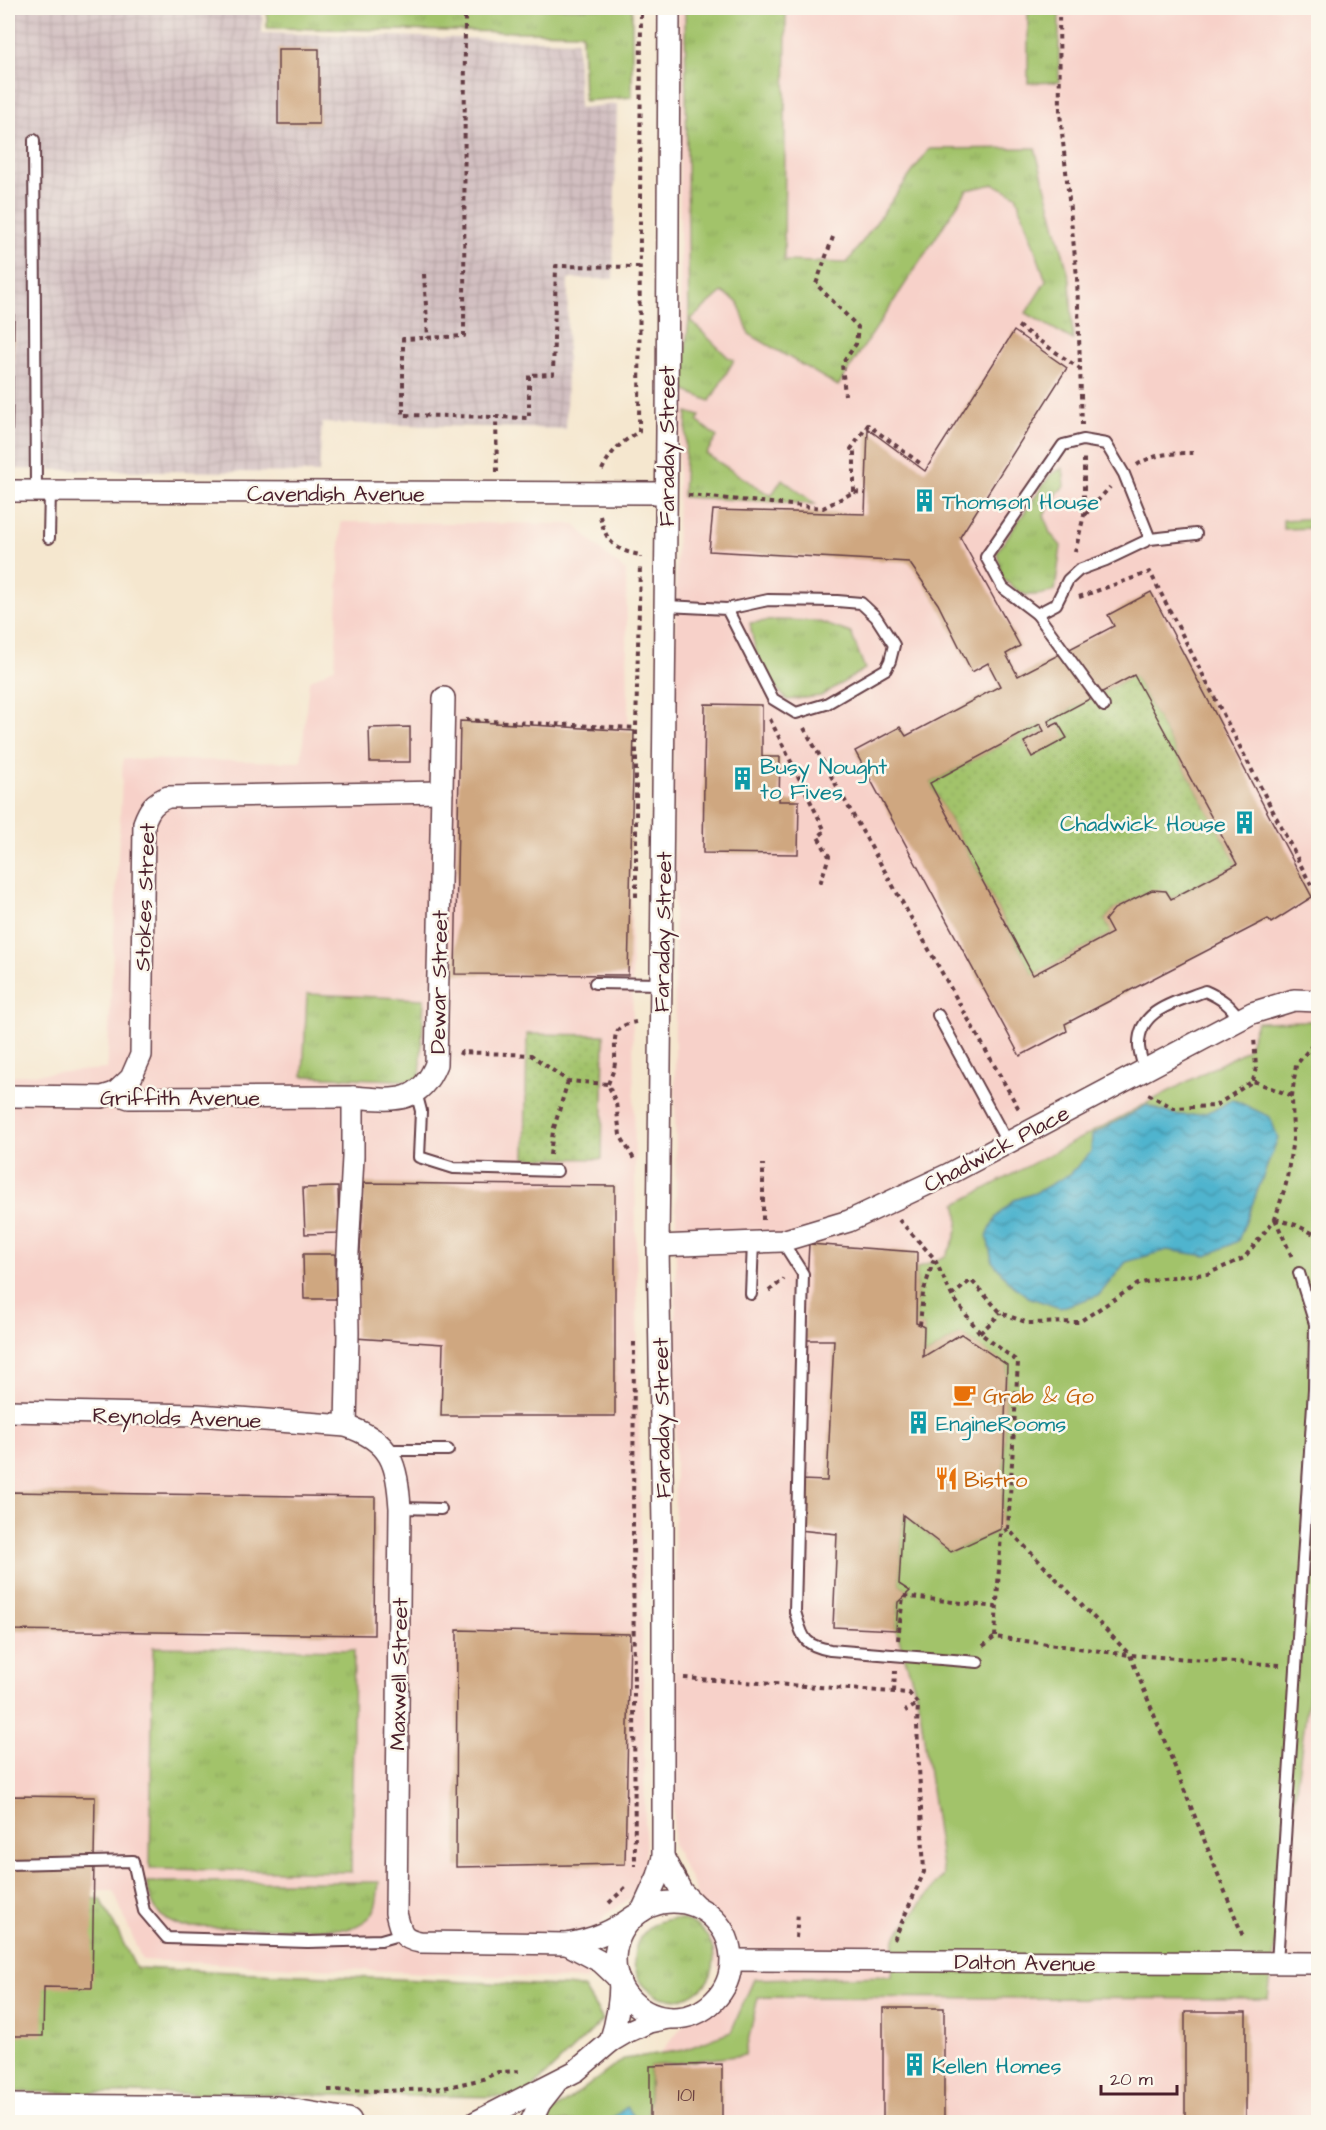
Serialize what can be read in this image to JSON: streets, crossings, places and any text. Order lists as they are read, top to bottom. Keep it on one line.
{"streets":{"street":["Faraday Street","Cavendish Avenue","Stokes Street","Dewar Street","Griffith Avenue","Chadwick Place","Reynolds Avenue","Maxwell Street","Dalton Avenue"]},"crossings":[["Faraday Street","Cavendish Avenue"],["Faraday Street","Chadwick Place"],["Faraday Street","Dalton Avenue"],["Stokes Street","Dewar Street"],["Stokes Street","Griffith Avenue"],["Reynolds Avenue","Maxwell Street"]],"places":{"building":["Thomson House","Busy Nought to Fives","Chadwick House","EngineRooms","Kellen Homes"],"cafe":["Grab & Go"],"restaurant":["Bistro"]},"house_numbers":["101"],"scale_bar":"20 m"}
